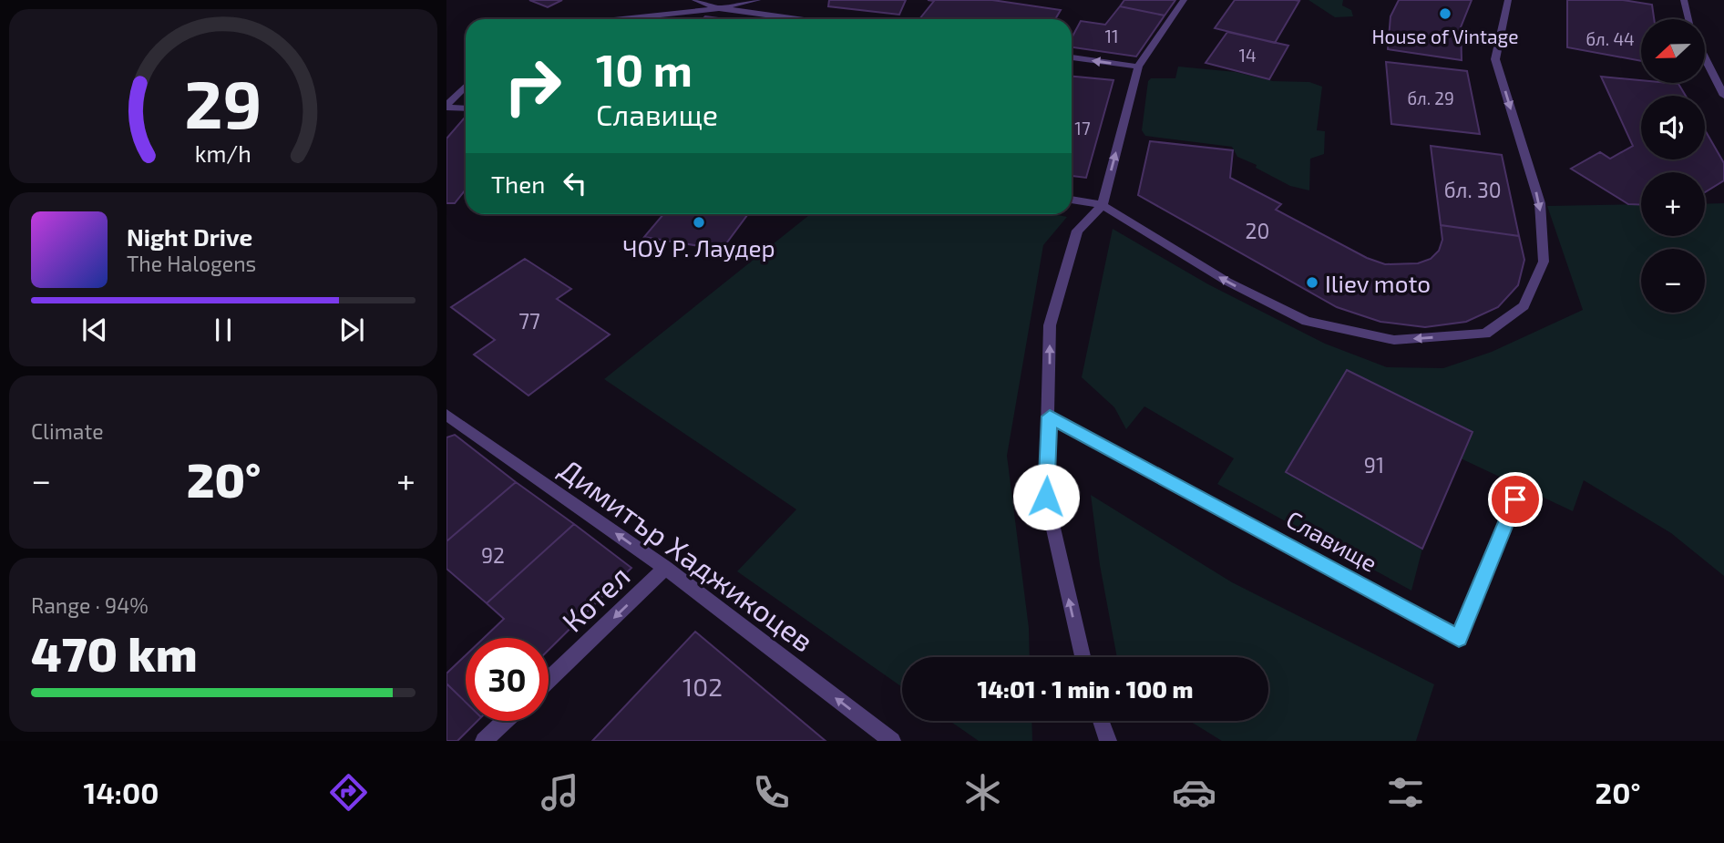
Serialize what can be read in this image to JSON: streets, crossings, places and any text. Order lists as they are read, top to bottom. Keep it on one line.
{"streets":{"street":["Славище","Димитър Хаджикоцев","Котел"]},"crossings":[["Димитър Хаджикоцев","Котел"]],"one_way":["Димитър Хаджикоцев","Котел"],"places":["House of Vintage","ЧОУ Р. Лаудер","Iliev moto"],"house_numbers":["11","бл. 44","14","бл. 29","17","бл. 30","20","77","91","92","102"],"north":"left","page":{"map_buttons":["+","−"],"turn":["10 m","Славище"],"then":"Then","song":["Night Drive","The Halogens"],"tile":["Climate",["Range · 94%","470 km"]],"heat":["−","20°","+"],"limit":"30","trip":"14:01 · 1 min · 100 m","tabs":["14:00","20°"],"gauge":["29","km/h"]}}
